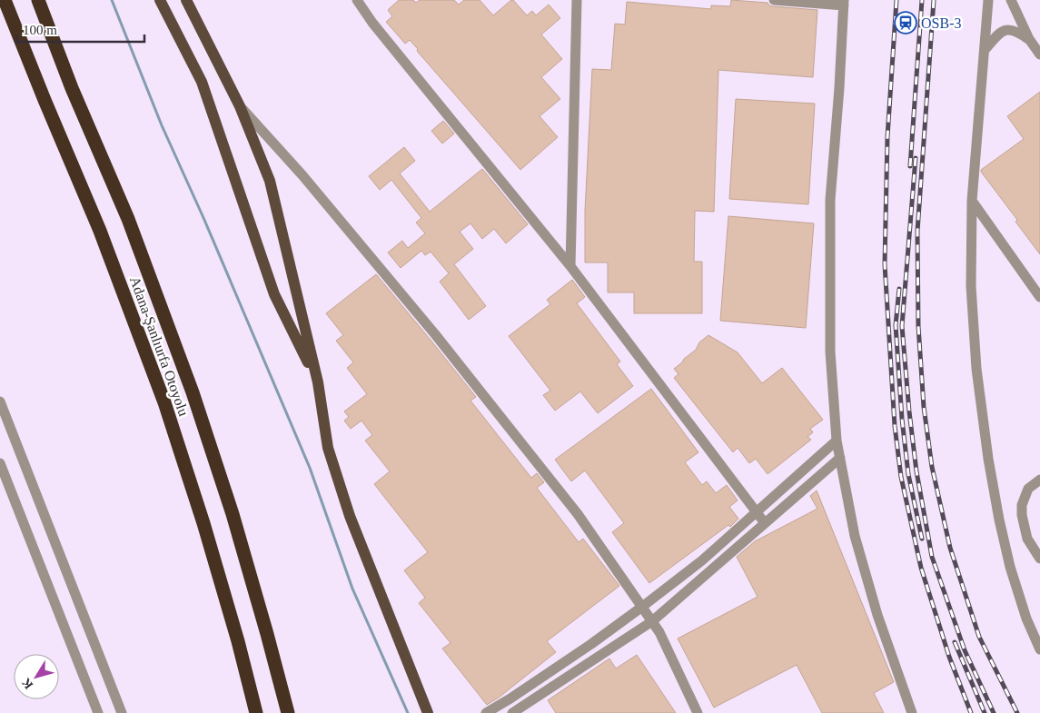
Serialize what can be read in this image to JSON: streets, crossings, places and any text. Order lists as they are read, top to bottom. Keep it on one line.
{"streets":{"highway":["Adana-Şanlıurfa Otoyolu"]},"places":{"station":["OSB-3"]},"scale_bar":"100 m","north":"bottom left"}
